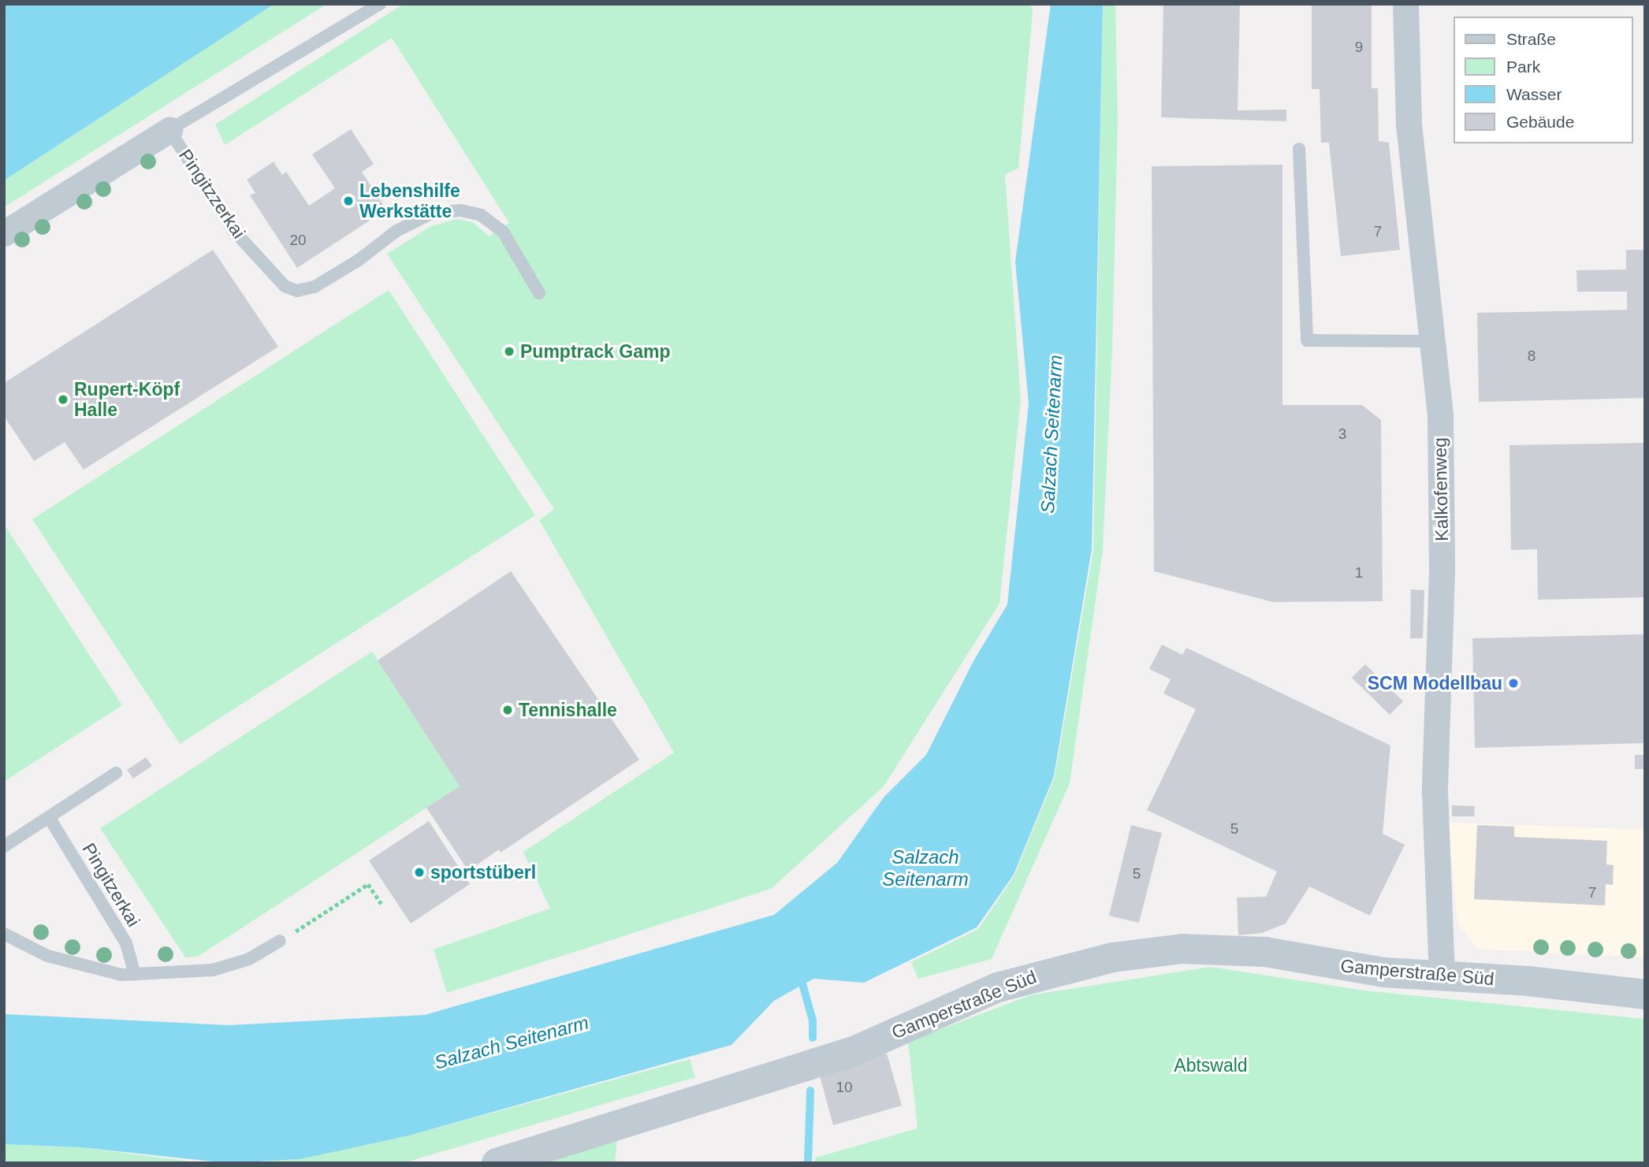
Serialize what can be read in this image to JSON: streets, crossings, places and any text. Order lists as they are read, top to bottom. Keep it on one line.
{"streets":{"street":["Pingitzzerkai","Kalkofenweg","Gamperstraße Süd"],"lane":["Pingitzerkai"]},"crossings":[["Kalkofenweg","Gamperstraße Süd"]],"water":["Salzach Seitenarm"],"parks":["Abtswald"],"places":["Lebenshilfe Werkstätte","Pumptrack Gamp","Rupert-Köpf Halle","SCM Modellbau","Tennishalle","sportstüberl"],"house_numbers":["9","7","20","8","3","1","5","5","7","10"],"legend":["Straße","Park","Wasser","Gebäude"]}
